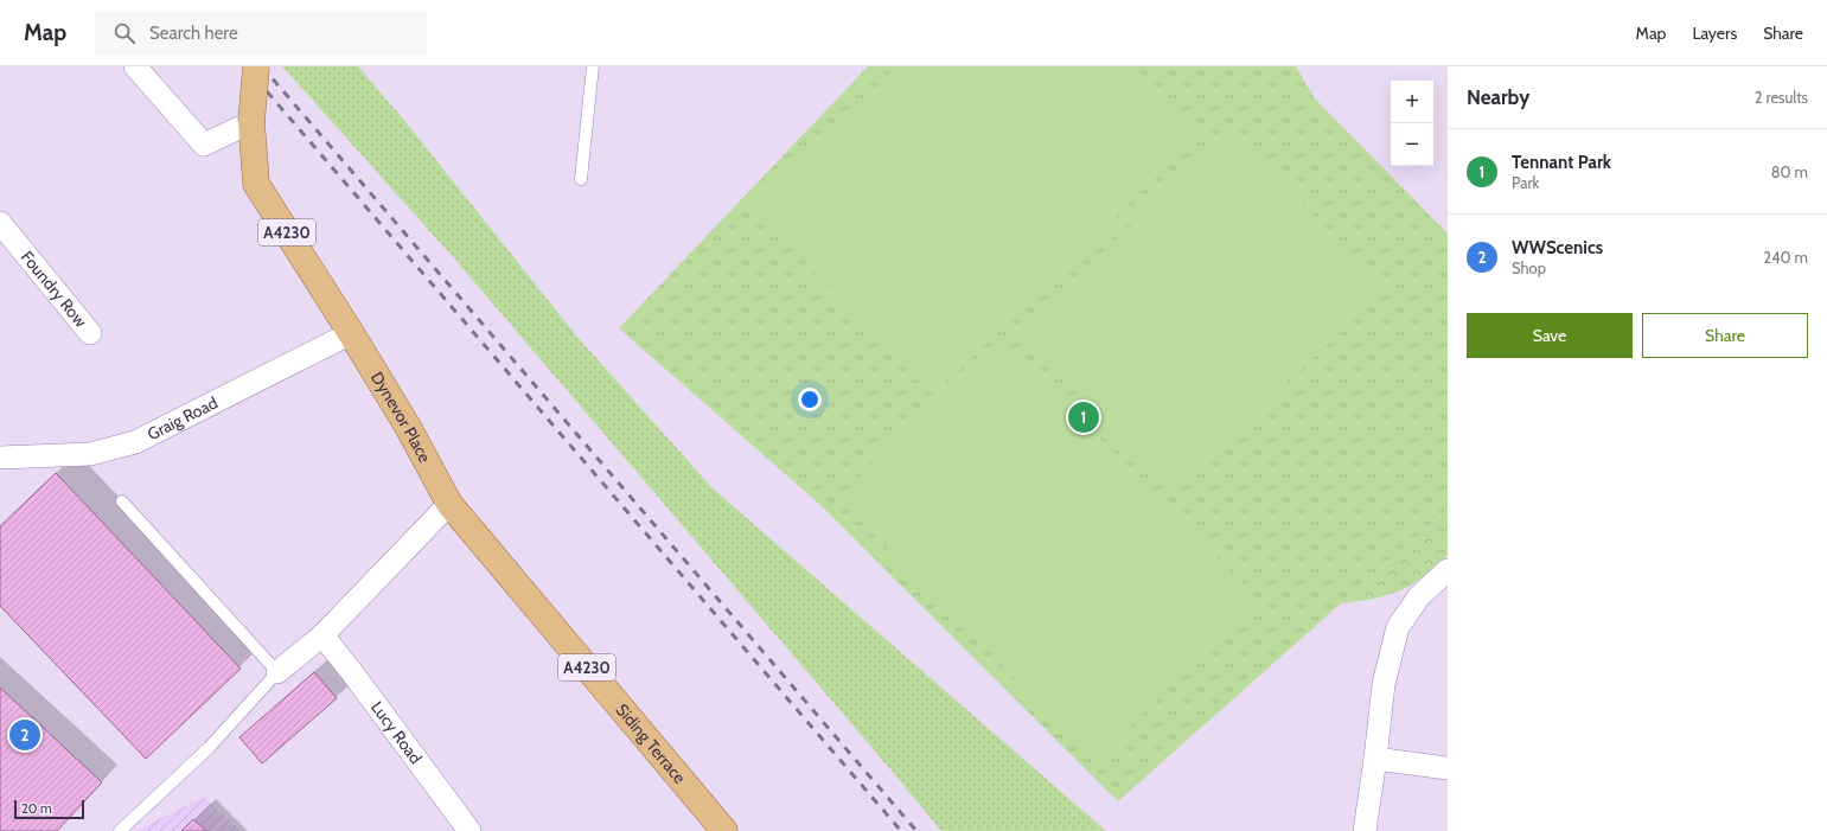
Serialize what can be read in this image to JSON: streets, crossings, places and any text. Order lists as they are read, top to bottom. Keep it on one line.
{"streets":{"main road":["A4230","Dynevor Place","Siding Terrace"],"street":["Foundry Row","Graig Road","Lucy Road"]},"crossings":[["A4230","Dynevor Place"],["A4230","Graig Road"],["Dynevor Place","Graig Road"],["Dynevor Place","Siding Terrace"]],"scale_bar":"20 m","page":{"header":"Map","search":"Search here","nav":["Map","Layers","Share"],"heading":["Nearby","2 results"],"map_buttons":["+","−"],"list":[{"mark":"1","name":"Tennant Park","note":"Park","value":"80 m"},{"mark":"2","name":"WWScenics","note":"Shop","value":"240 m"}],"buttons":["Save","Share"],"pins":["1","2"],"scale":"20 m"}}
